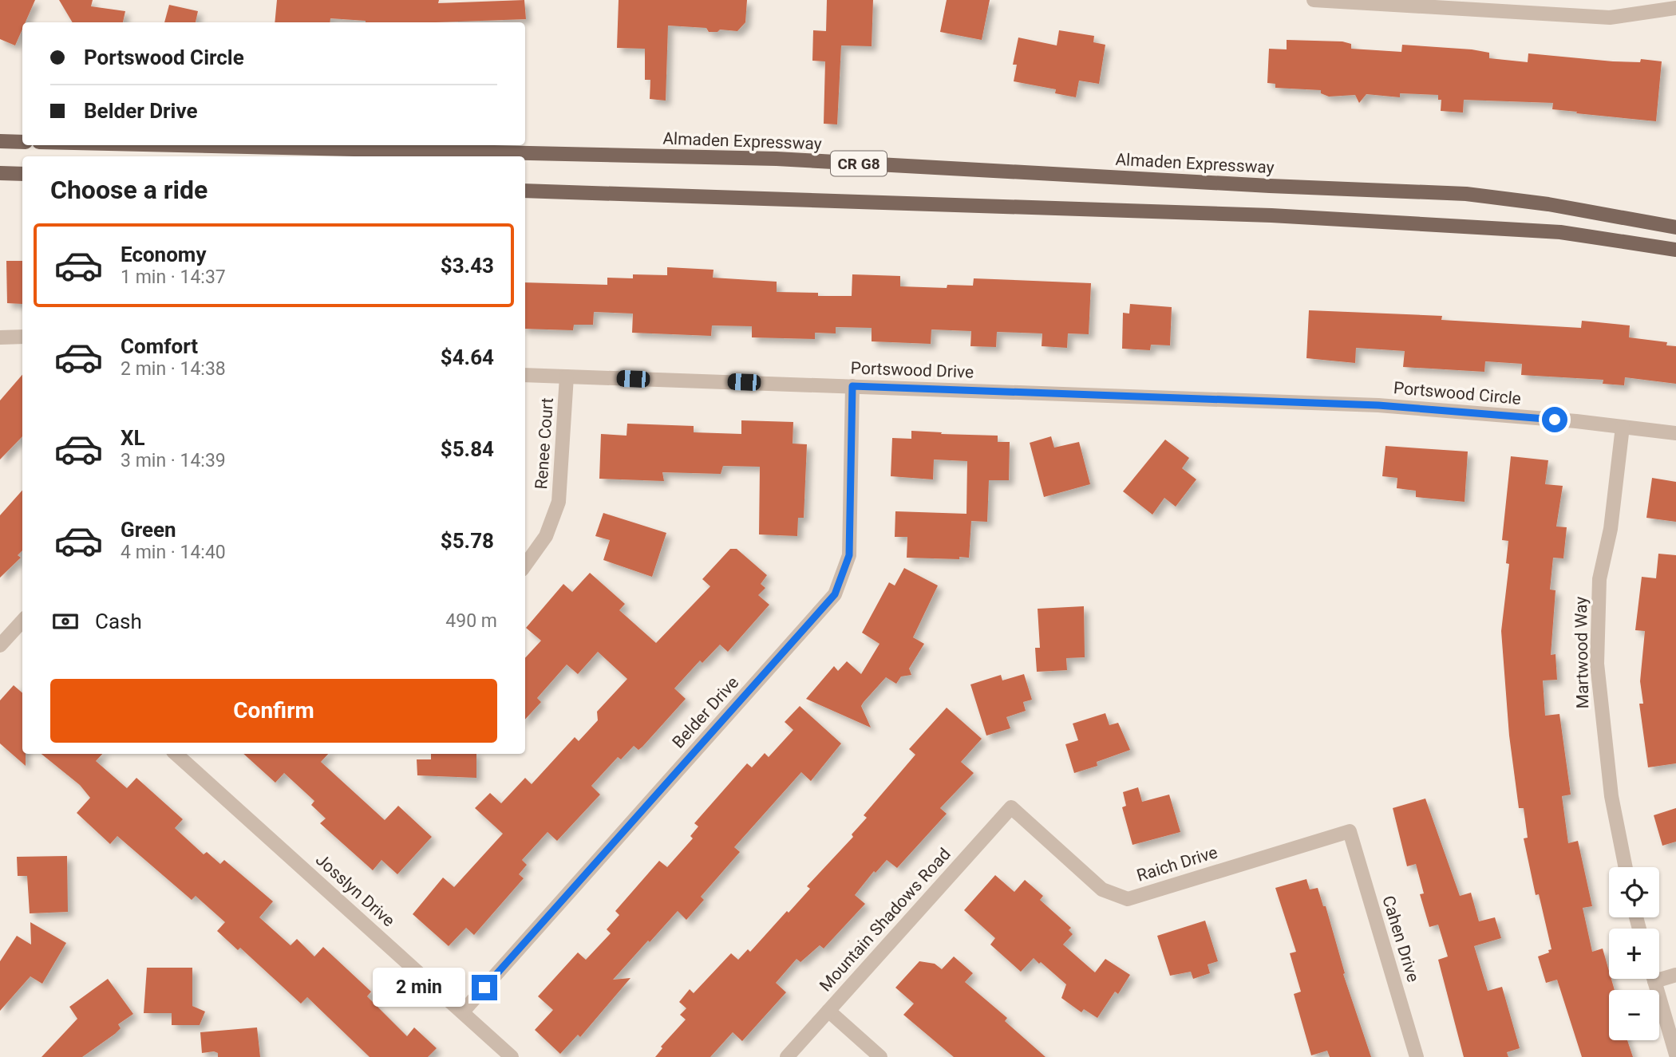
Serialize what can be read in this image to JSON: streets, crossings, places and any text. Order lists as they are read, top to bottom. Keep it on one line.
{"streets":{"main road":["Almaden Expressway","CR G8"],"street":["Portswood Drive","Portswood Circle","Renee Court","Martwood Way","Belder Drive","Raich Drive","Josslyn Drive","Mountain Shadows Road","Cahen Drive"]},"crossings":[["Portswood Drive","Portswood Circle"],["Portswood Drive","Renee Court"],["Portswood Drive","Belder Drive"],["Portswood Circle","Martwood Way"],["Belder Drive","Josslyn Drive"],["Raich Drive","Mountain Shadows Road"],["Raich Drive","Cahen Drive"]],"page":{"banner":["Portswood Circle","Belder Drive"],"heading":"Choose a ride","list":[{"name":"Economy","note":"1 min · 14:37","value":"$3.43"},{"name":"Comfort","note":"2 min · 14:38","value":"$4.64"},{"name":"XL","note":"3 min · 14:39","value":"$5.84"},{"name":"Green","note":"4 min · 14:40","value":"$5.78"}],"pay":["Cash","490 m"],"buttons":"Confirm","map_buttons":["+","−"],"bubble":"2 min"}}
